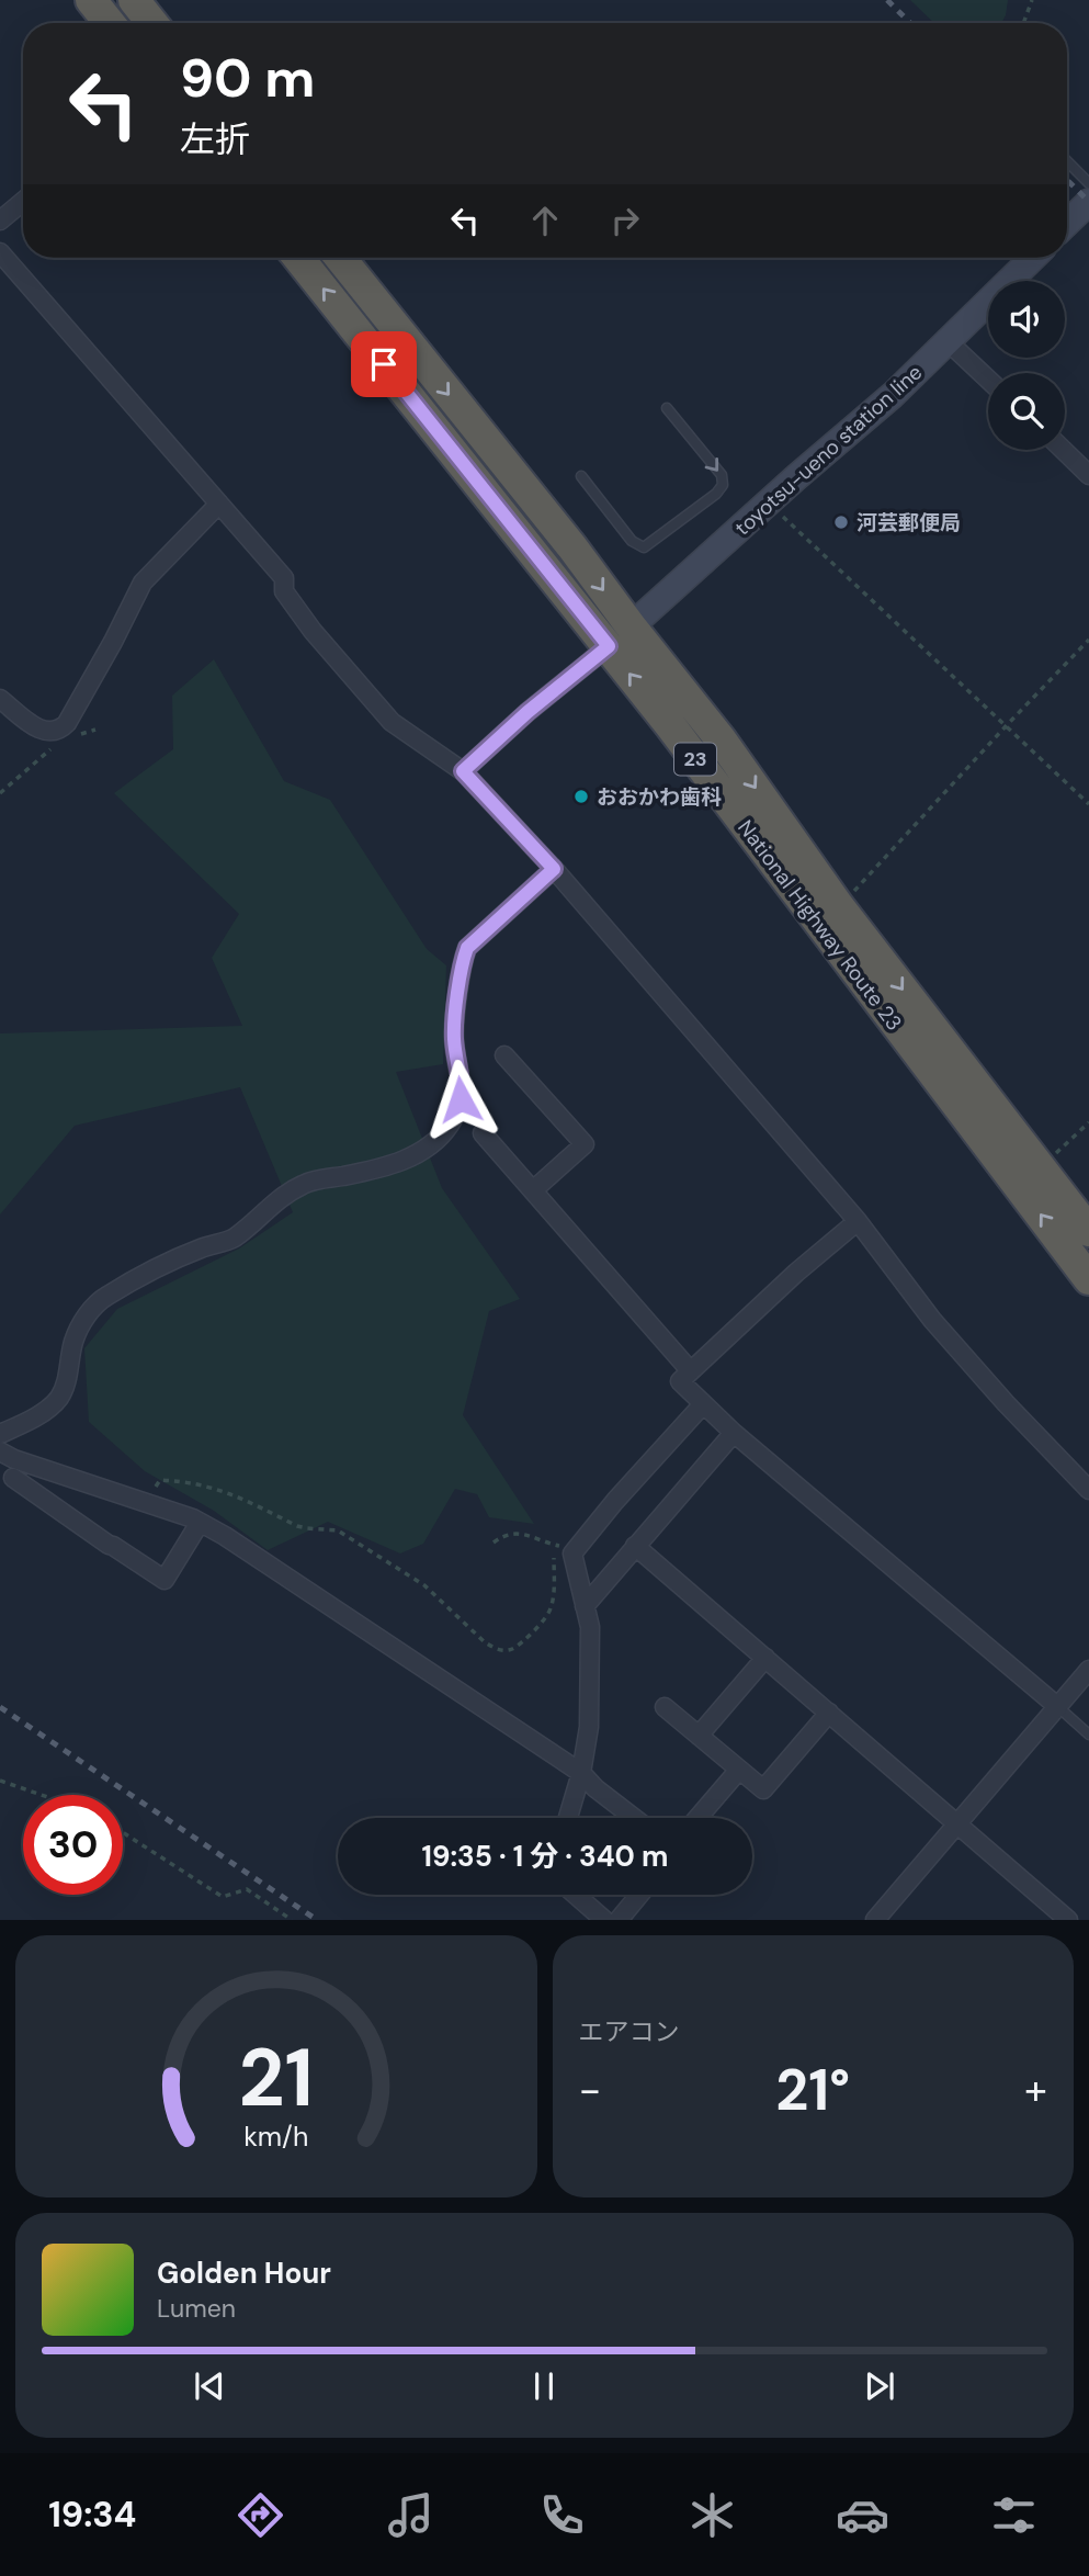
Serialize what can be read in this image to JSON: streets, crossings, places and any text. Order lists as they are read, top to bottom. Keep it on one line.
{"streets":{"highway":["23","National Highway Route 23"],"main road":["toyotsu-ueno station line"]},"crossings":[["toyotsu-ueno station line","National Highway Route 23"]],"places":["河芸郵便局","おおかわ歯科"],"page":{"turn":["90 m","左折"],"limit":"30","trip":"19:35 · 1 分 · 340 m","tile":"エアコン","heat":["−","21°","+"],"song":["Golden Hour","Lumen"],"tabs":"19:34","gauge":["21","km/h"]}}
